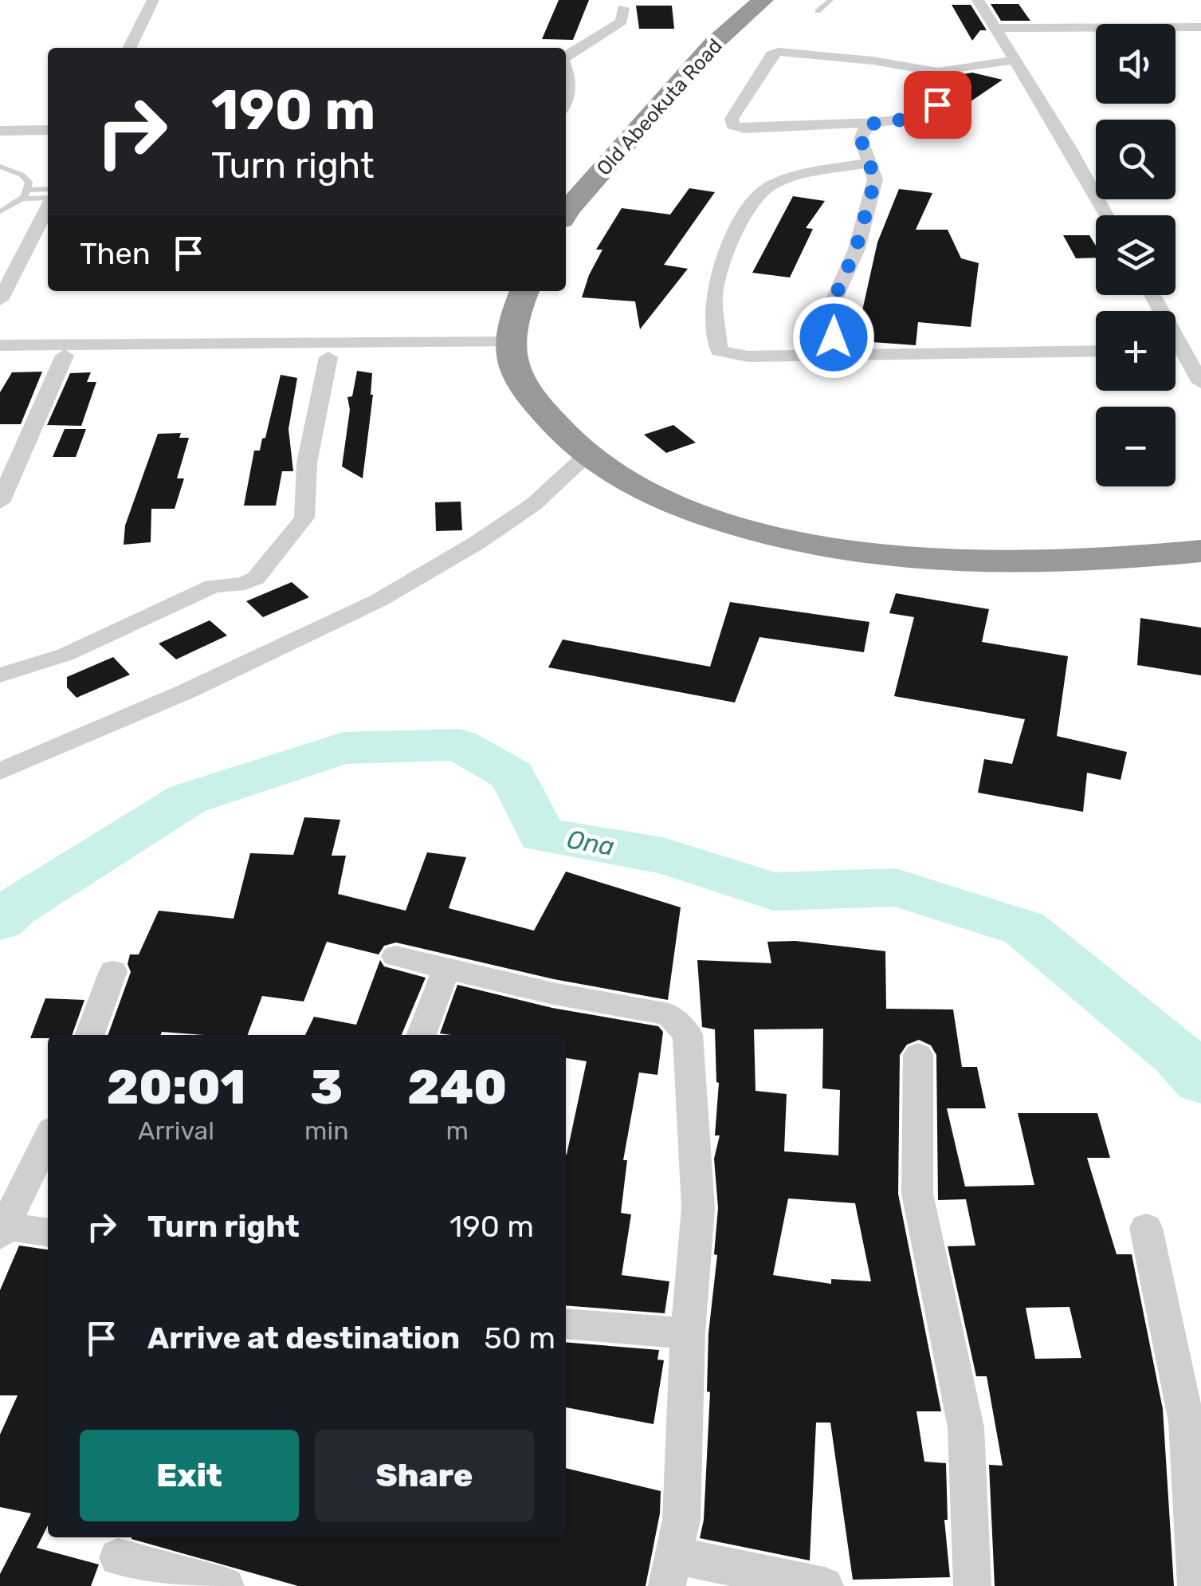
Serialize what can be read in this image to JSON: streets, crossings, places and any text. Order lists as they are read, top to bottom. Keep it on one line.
{"streets":{"highway":["Old Abeokuta Road"]},"water":["Ona"],"page":{"map_buttons":["+","−"],"turn":["190 m","Turn right"],"then":"Then","eta":["20:01","Arrival","3","min","240","m"],"list":[{"name":"Turn right","value":"190 m"},{"name":"Arrive at destination","value":"50 m"}],"buttons":["Exit","Share"]}}
